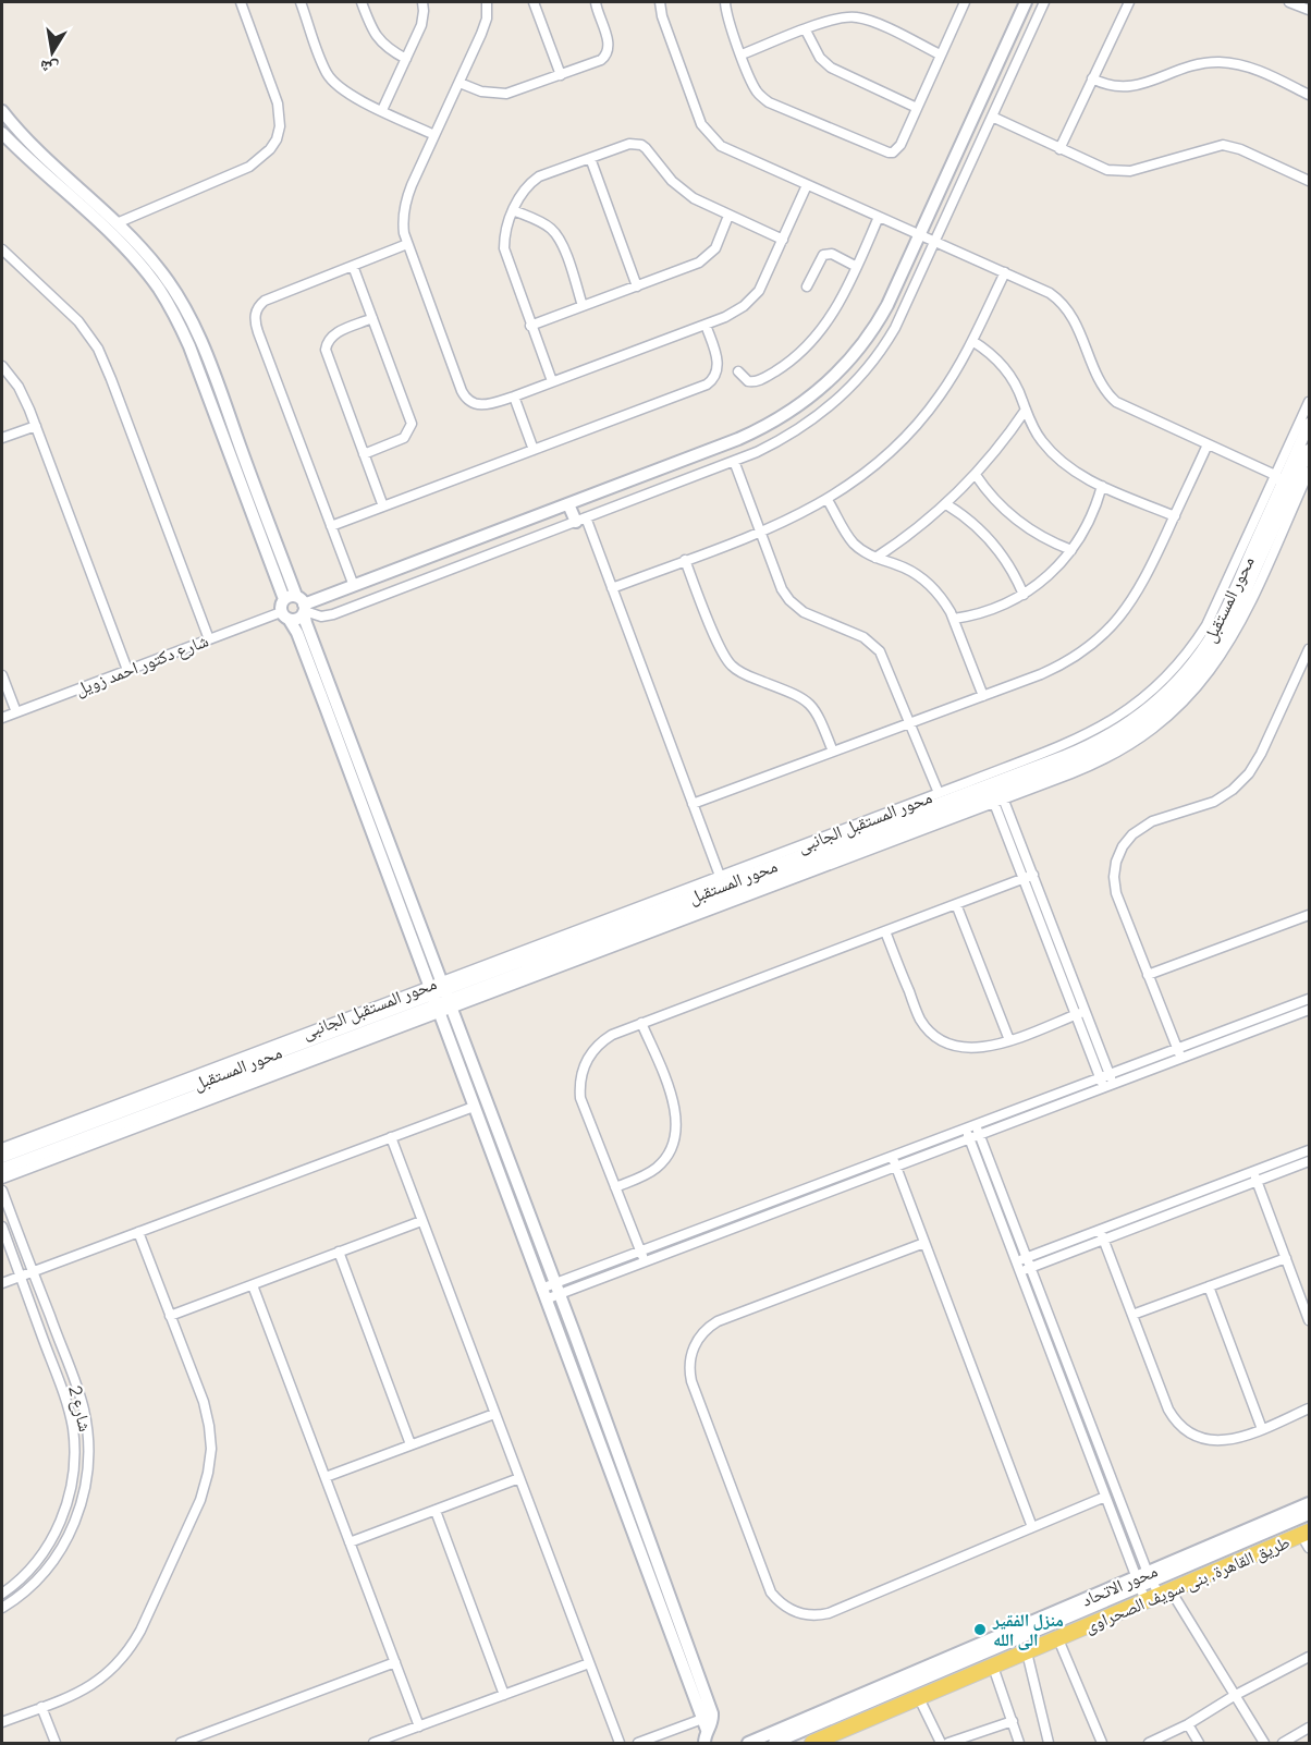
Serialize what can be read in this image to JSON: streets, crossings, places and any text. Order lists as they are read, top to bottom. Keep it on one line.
{"streets":{"main road":["طريق القاهرة, بنى سويف الصحراوى"],"street":["محور المستقبل","شارع دكتور احمد زويل","محور المستقبل الجانبى","شارع 2","محور الاتحاد"]},"crossings":[["محور المستقبل","محور المستقبل الجانبى"],["طريق القاهرة, بنى سويف الصحراوى","محور الاتحاد"]],"places":["منزل الفقير الى الله"],"north":"bottom"}
